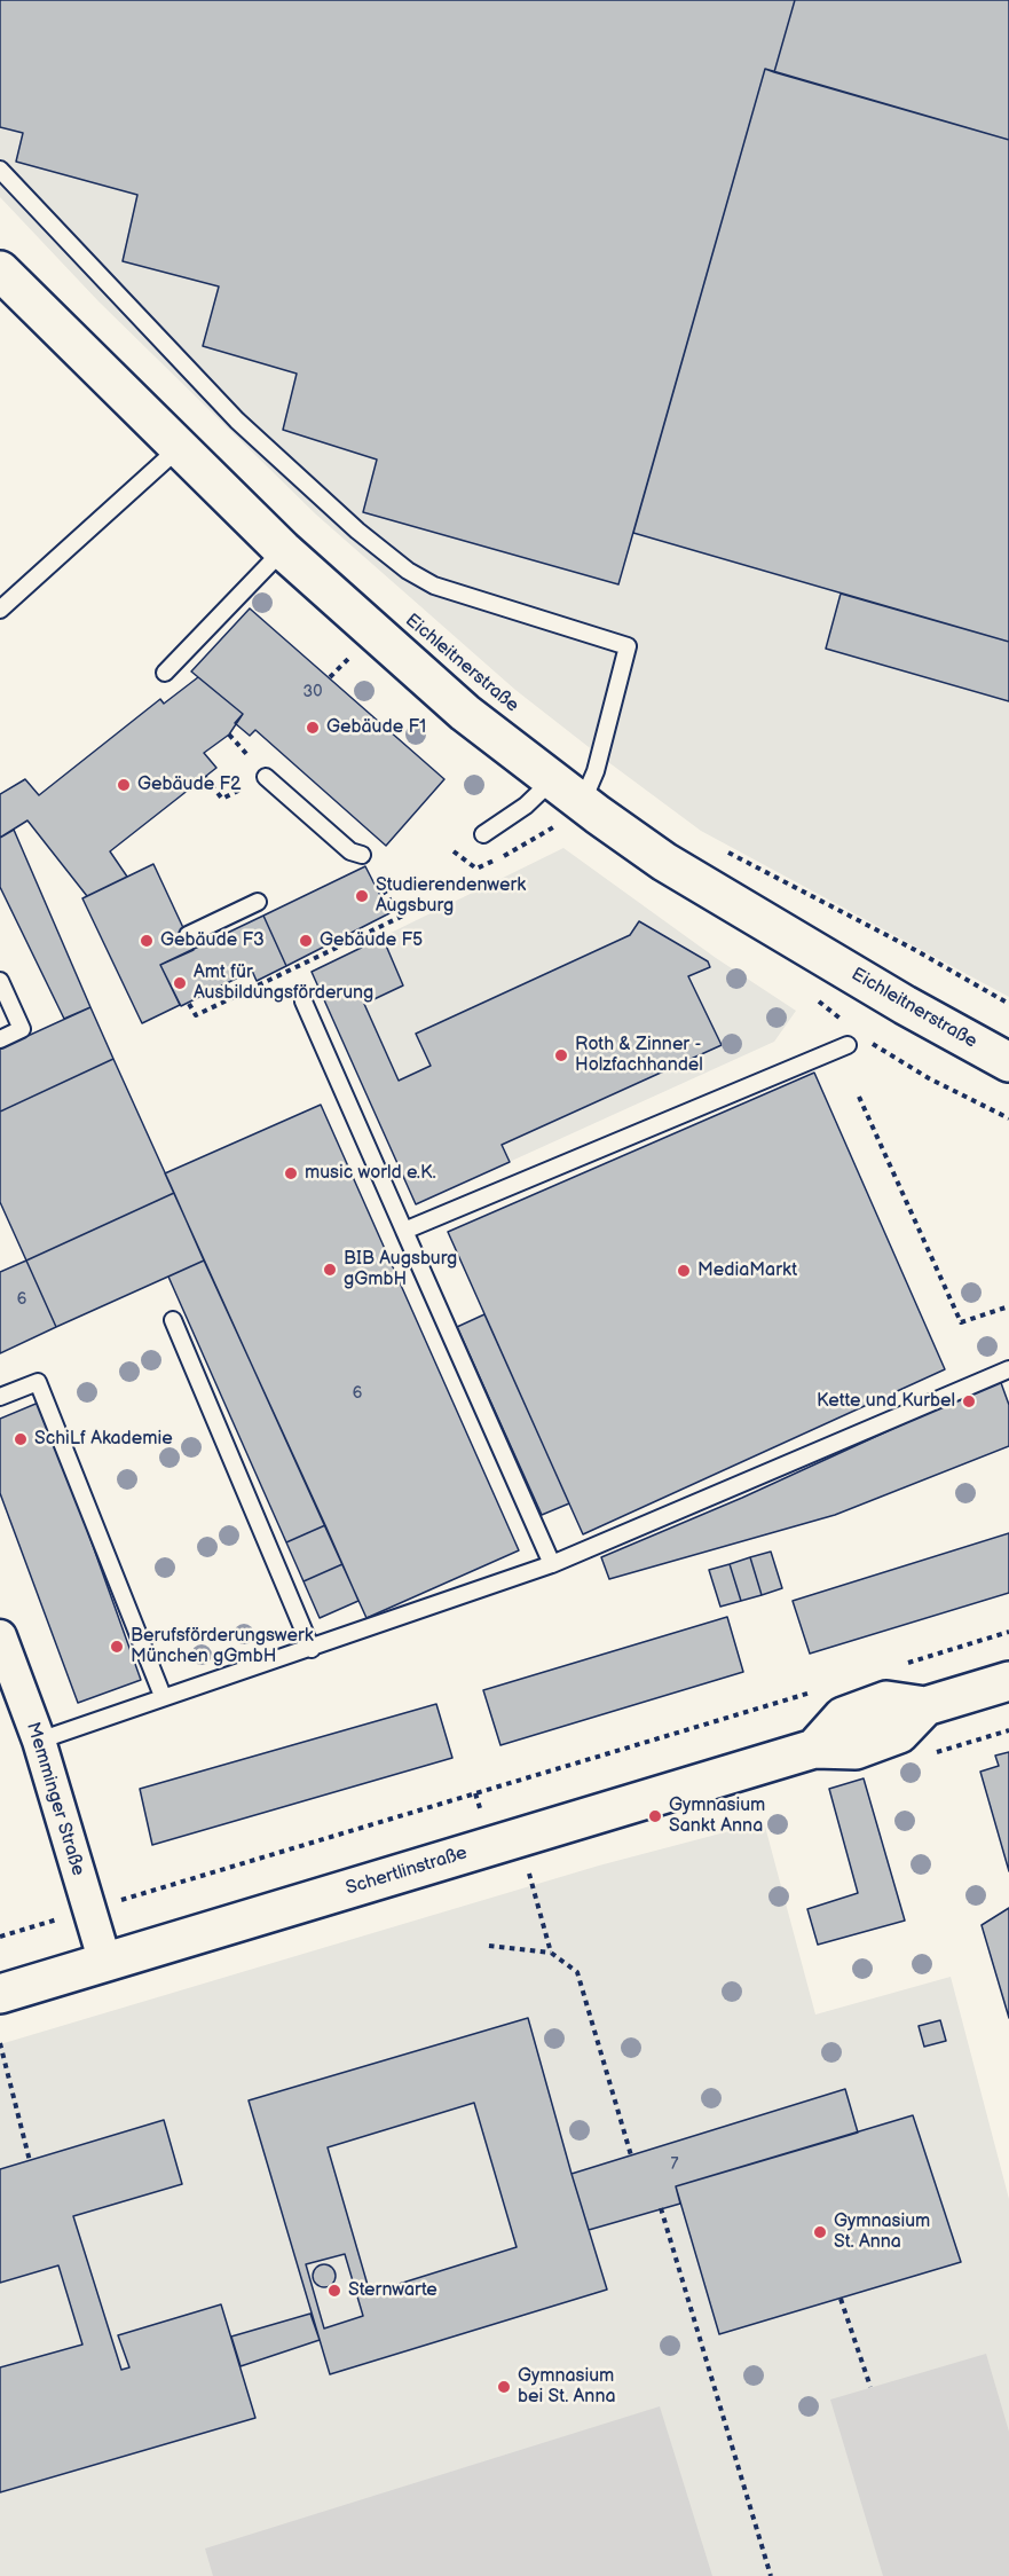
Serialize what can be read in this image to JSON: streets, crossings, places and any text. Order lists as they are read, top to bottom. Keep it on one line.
{"streets":{"main road":["Eichleitnerstraße","Schertlinstraße"],"street":["Memminger Straße"]},"crossings":[["Memminger Straße","Schertlinstraße"]],"places":["Gebäude F1","Gebäude F2","Studierendenwerk Augsburg","Gebäude F3","Gebäude F5","Amt für Ausbildungsförderung","Roth & Zinner - Holzfachhandel","music world e.K.","BIB Augsburg gGmbH","MediaMarkt","Kette und Kurbel","SchiLf Akademie","Berufsförderungswerk München gGmbH","Gymnasium Sankt Anna","Gymnasium St. Anna","Sternwarte","Gymnasium bei St. Anna"],"house_numbers":["30","6","6","7"]}
